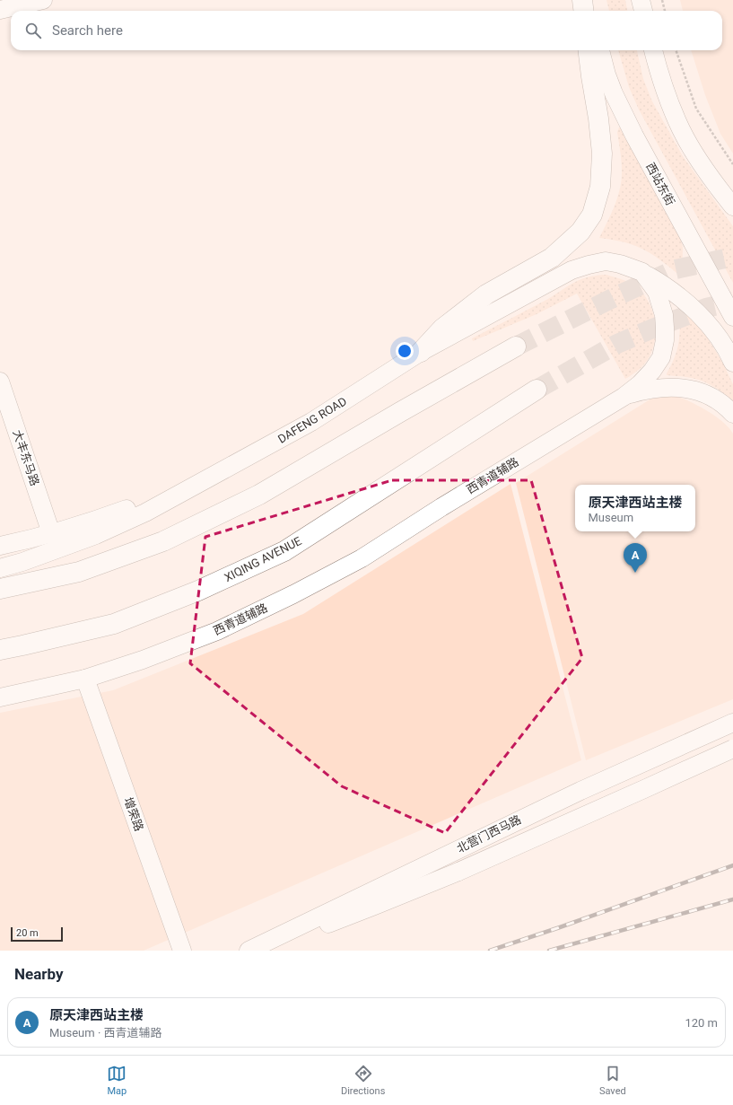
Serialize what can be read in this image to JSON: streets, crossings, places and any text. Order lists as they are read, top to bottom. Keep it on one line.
{"streets":{"main road":["XIQING AVENUE"],"street":["西站东街","DAFENG ROAD","大丰东马路","西青道辅路","增荣路","北营门西马路"]},"crossings":[["西青道辅路","增荣路"]],"scale_bar":"20 m","page":{"search":"Search here","popup":["原天津西站主楼","Museum"],"pins":"A","scale":"20 m","heading":"Nearby","list":[{"mark":"A","name":"原天津西站主楼","note":"Museum · 西青道辅路","value":"120 m"}],"nav":["Map","Directions","Saved"]}}
